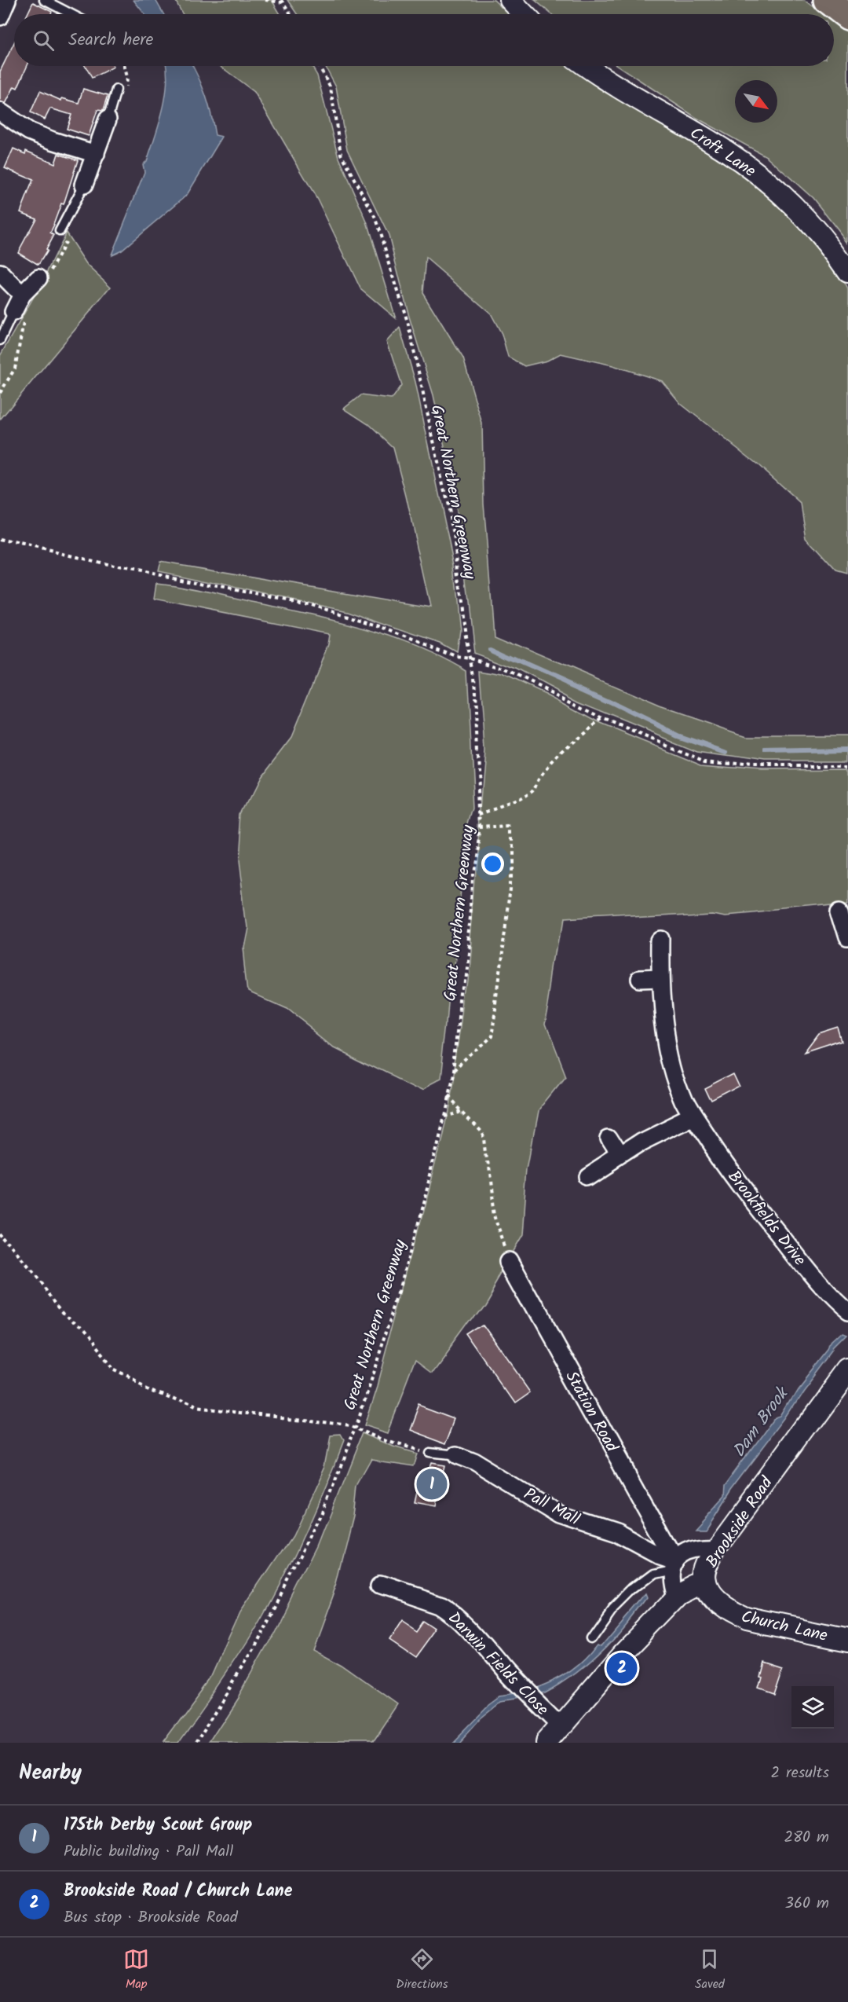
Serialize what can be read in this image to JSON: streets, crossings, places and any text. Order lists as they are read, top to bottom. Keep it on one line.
{"streets":{"street":["Croft Lane","Brookfields Drive","Station Road","Pall Mall","Brookside Road","Church Lane","Darwin Fields Close"],"path":["Great Northern Greenway"]},"crossings":[["Station Road","Pall Mall"],["Station Road","Brookside Road"],["Brookside Road","Church Lane"],["Brookside Road","Darwin Fields Close"]],"water":["Dam Brook"],"north":"bottom right","page":{"search":"Search here","pins":["1","2"],"heading":["Nearby","2 results"],"list":[{"mark":"1","name":"175th Derby Scout Group","note":"Public building · Pall Mall","value":"280 m"},{"mark":"2","name":"Brookside Road / Church Lane","note":"Bus stop · Brookside Road","value":"360 m"}],"nav":["Map","Directions","Saved"]}}
